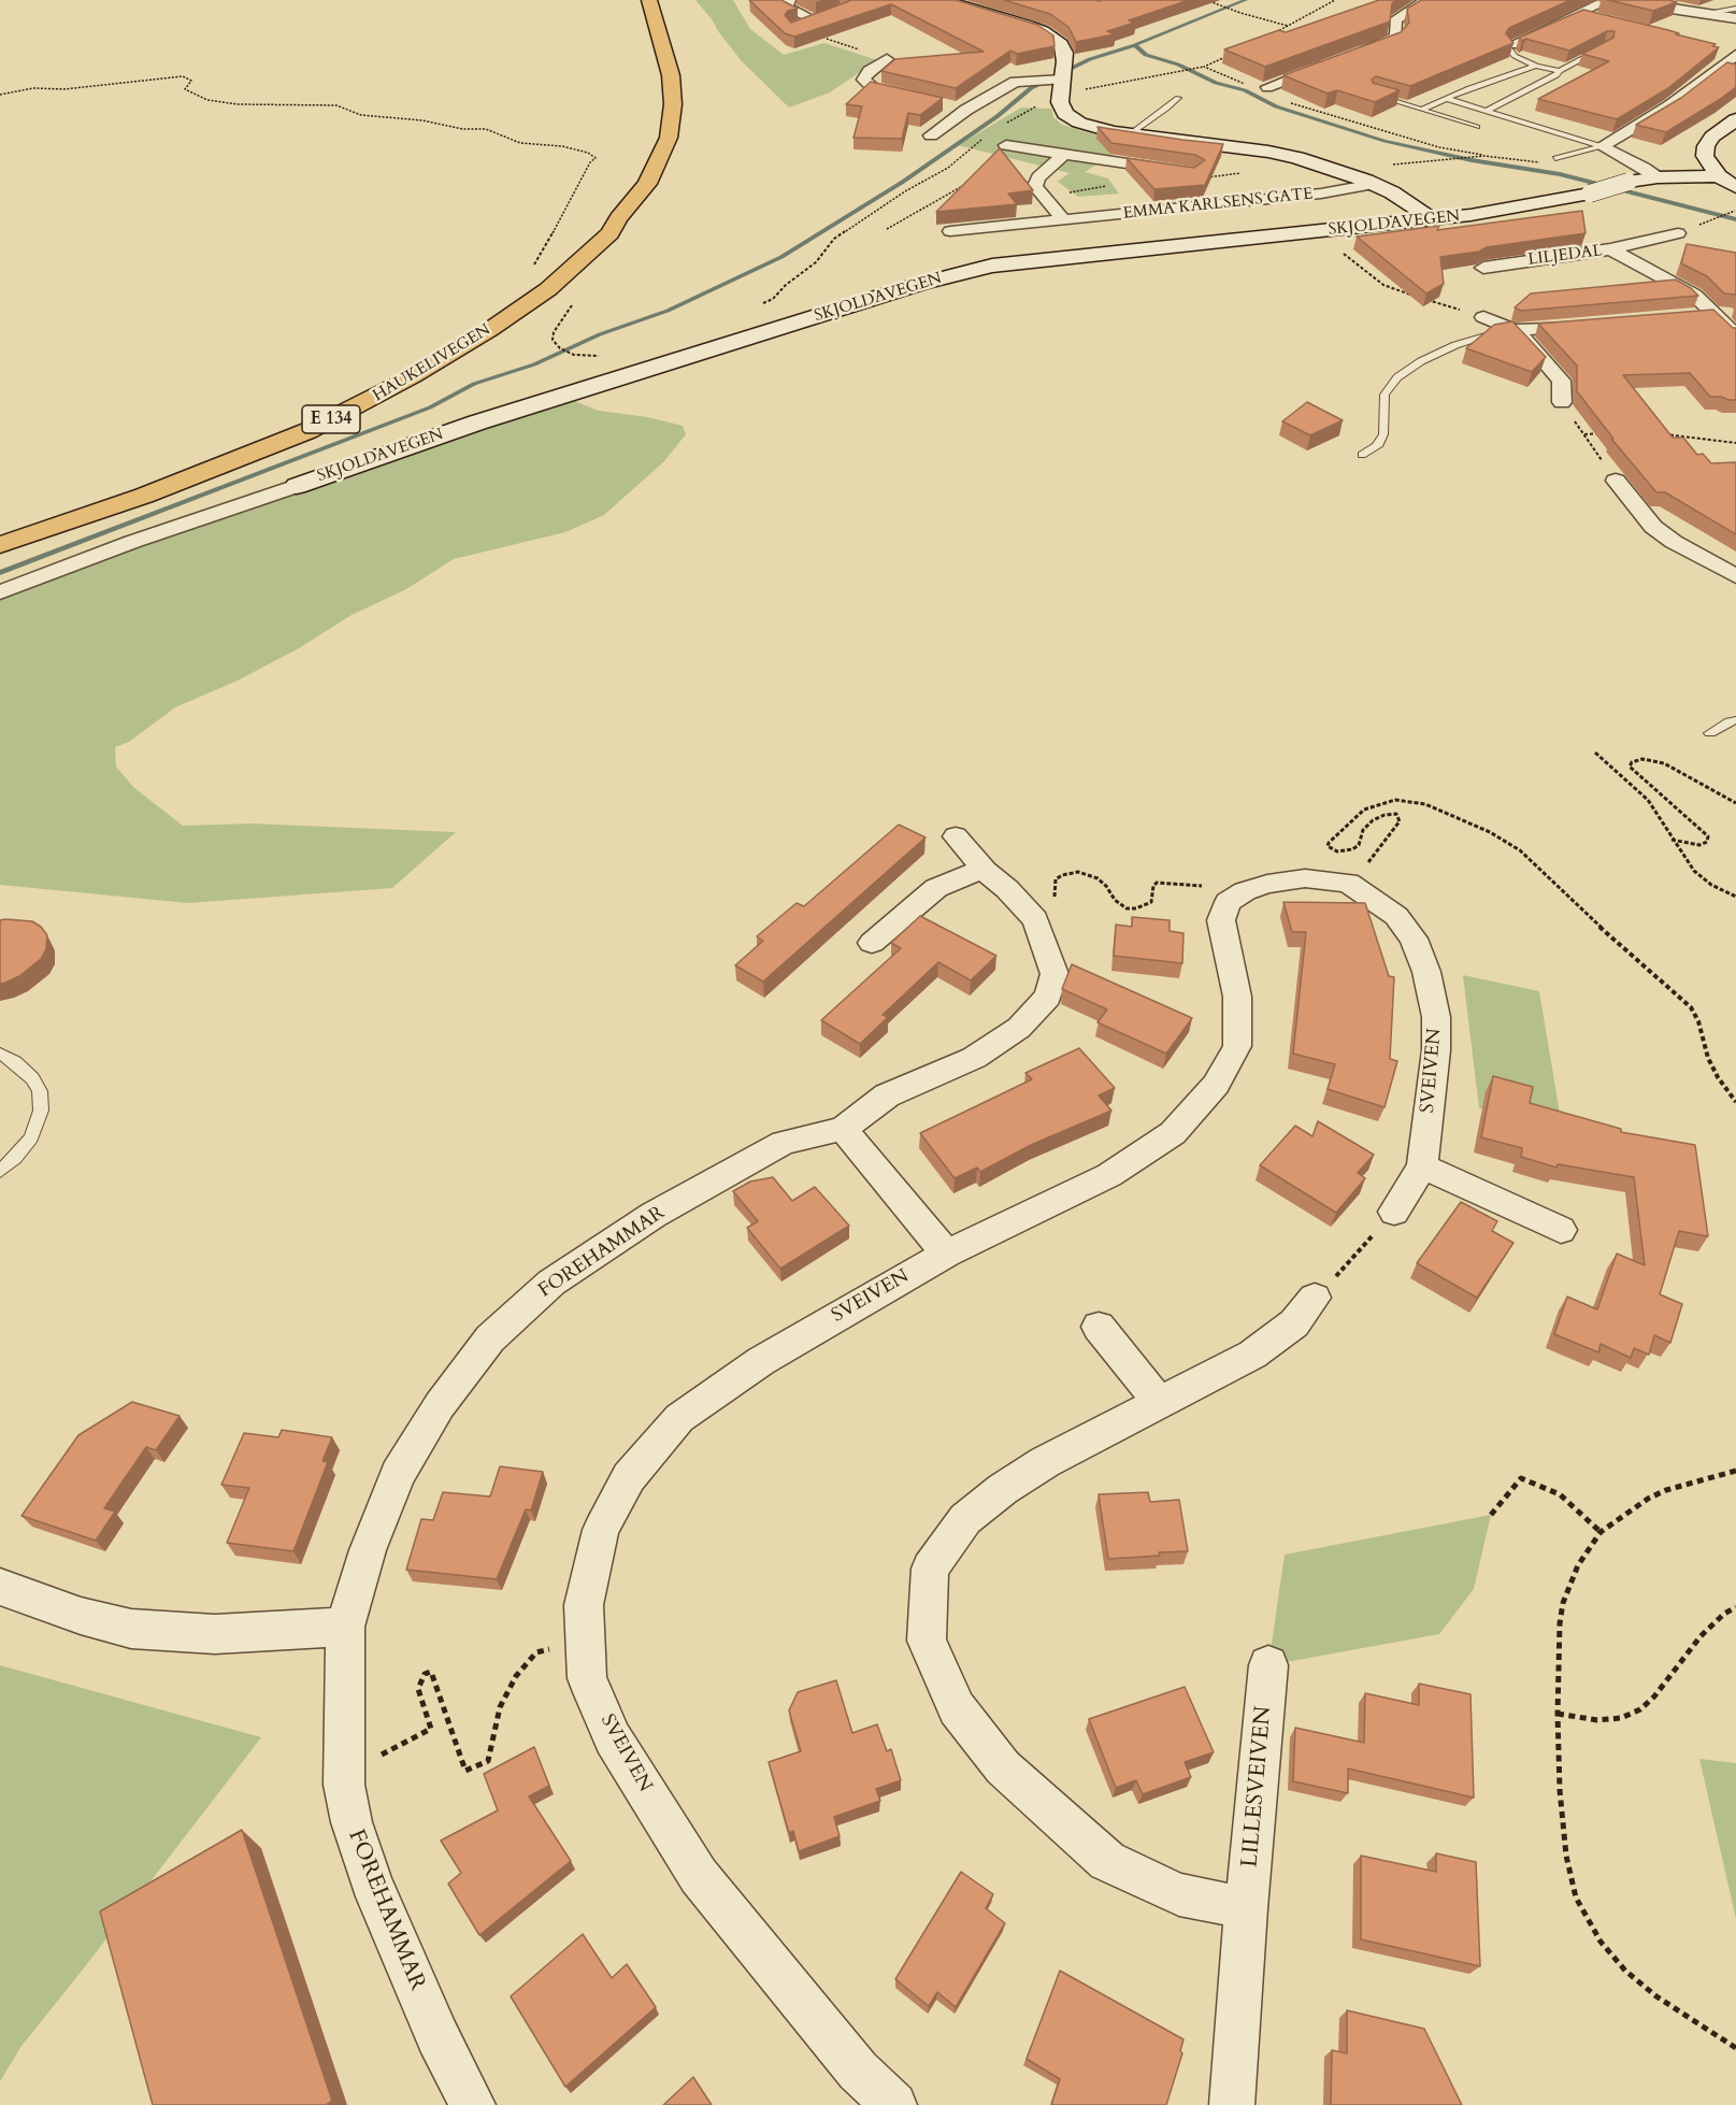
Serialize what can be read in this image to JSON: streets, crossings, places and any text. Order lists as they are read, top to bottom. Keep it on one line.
{"streets":{"highway":["HAUKELIVEGEN","E 134"],"street":["EMMA KARLSENS GATE","SKJOLDAVEGEN","LILJEDAL","SVEIVEN","FOREHAMMAR","LILLESVEIVEN"]}}
